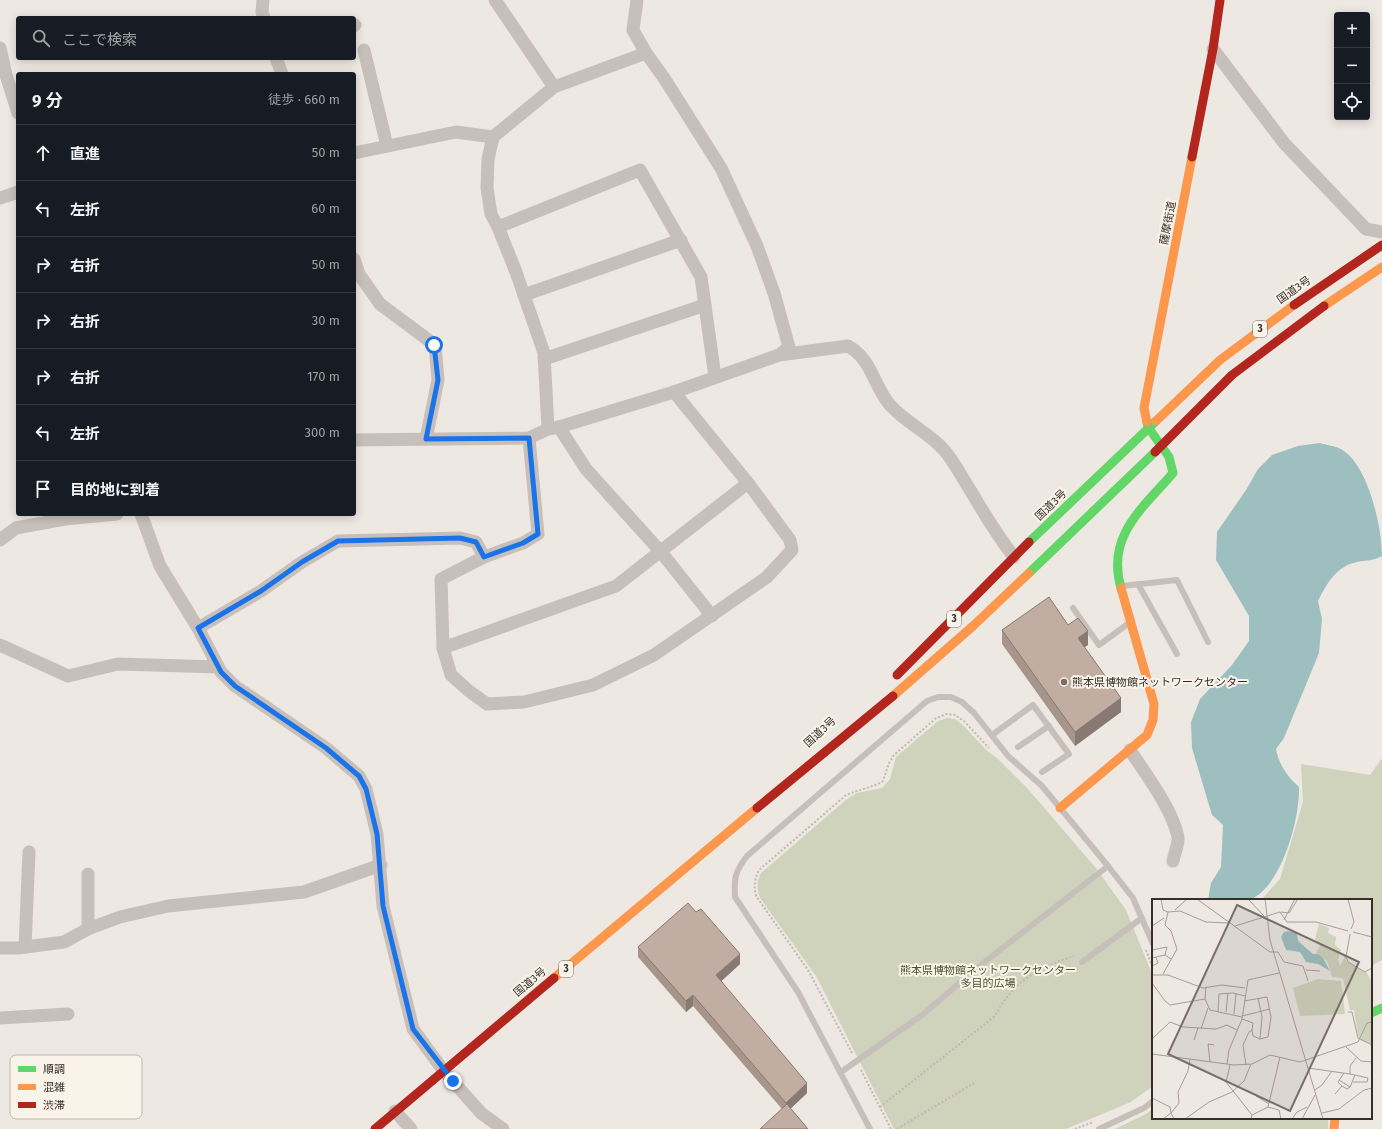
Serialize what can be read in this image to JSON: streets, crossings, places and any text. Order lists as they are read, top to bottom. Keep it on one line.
{"streets":{"main road":["薩摩街道","国道3号","3"]},"crossings":[["薩摩街道","国道3号"]],"parks":["熊本県博物館ネットワークセンター 多目的広場"],"places":["熊本県博物館ネットワークセンター"],"legend":["順調","混雑","渋滞"],"page":{"map_buttons":["+","−"],"search":"ここで検索","heading":["9 分","徒歩 · 660 m"],"list":[["直進","50 m"],["左折","60 m"],["右折","50 m"],["右折","30 m"],["右折","170 m"],["左折","300 m"],"目的地に到着"]}}
